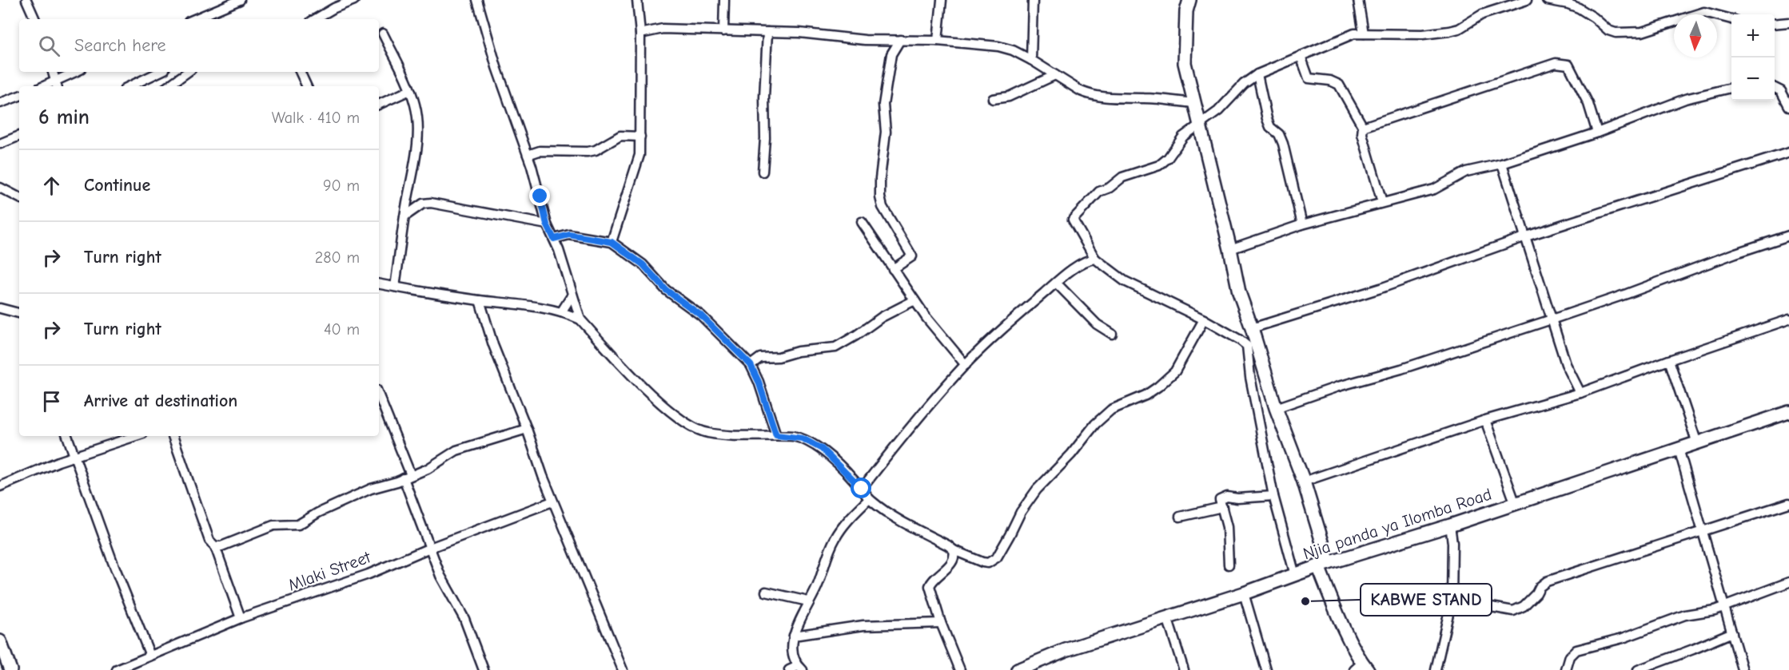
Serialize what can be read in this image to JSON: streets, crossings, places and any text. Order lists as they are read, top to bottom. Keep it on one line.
{"streets":{"street":["Njia panda ya Ilomba Road","Mlaki Street"]},"places":["KABWE STAND"],"north":"bottom","page":{"map_buttons":["+","−"],"search":"Search here","heading":["6 min","Walk · 410 m"],"list":[["Continue","90 m"],["Turn right","280 m"],["Turn right","40 m"],"Arrive at destination"]}}
